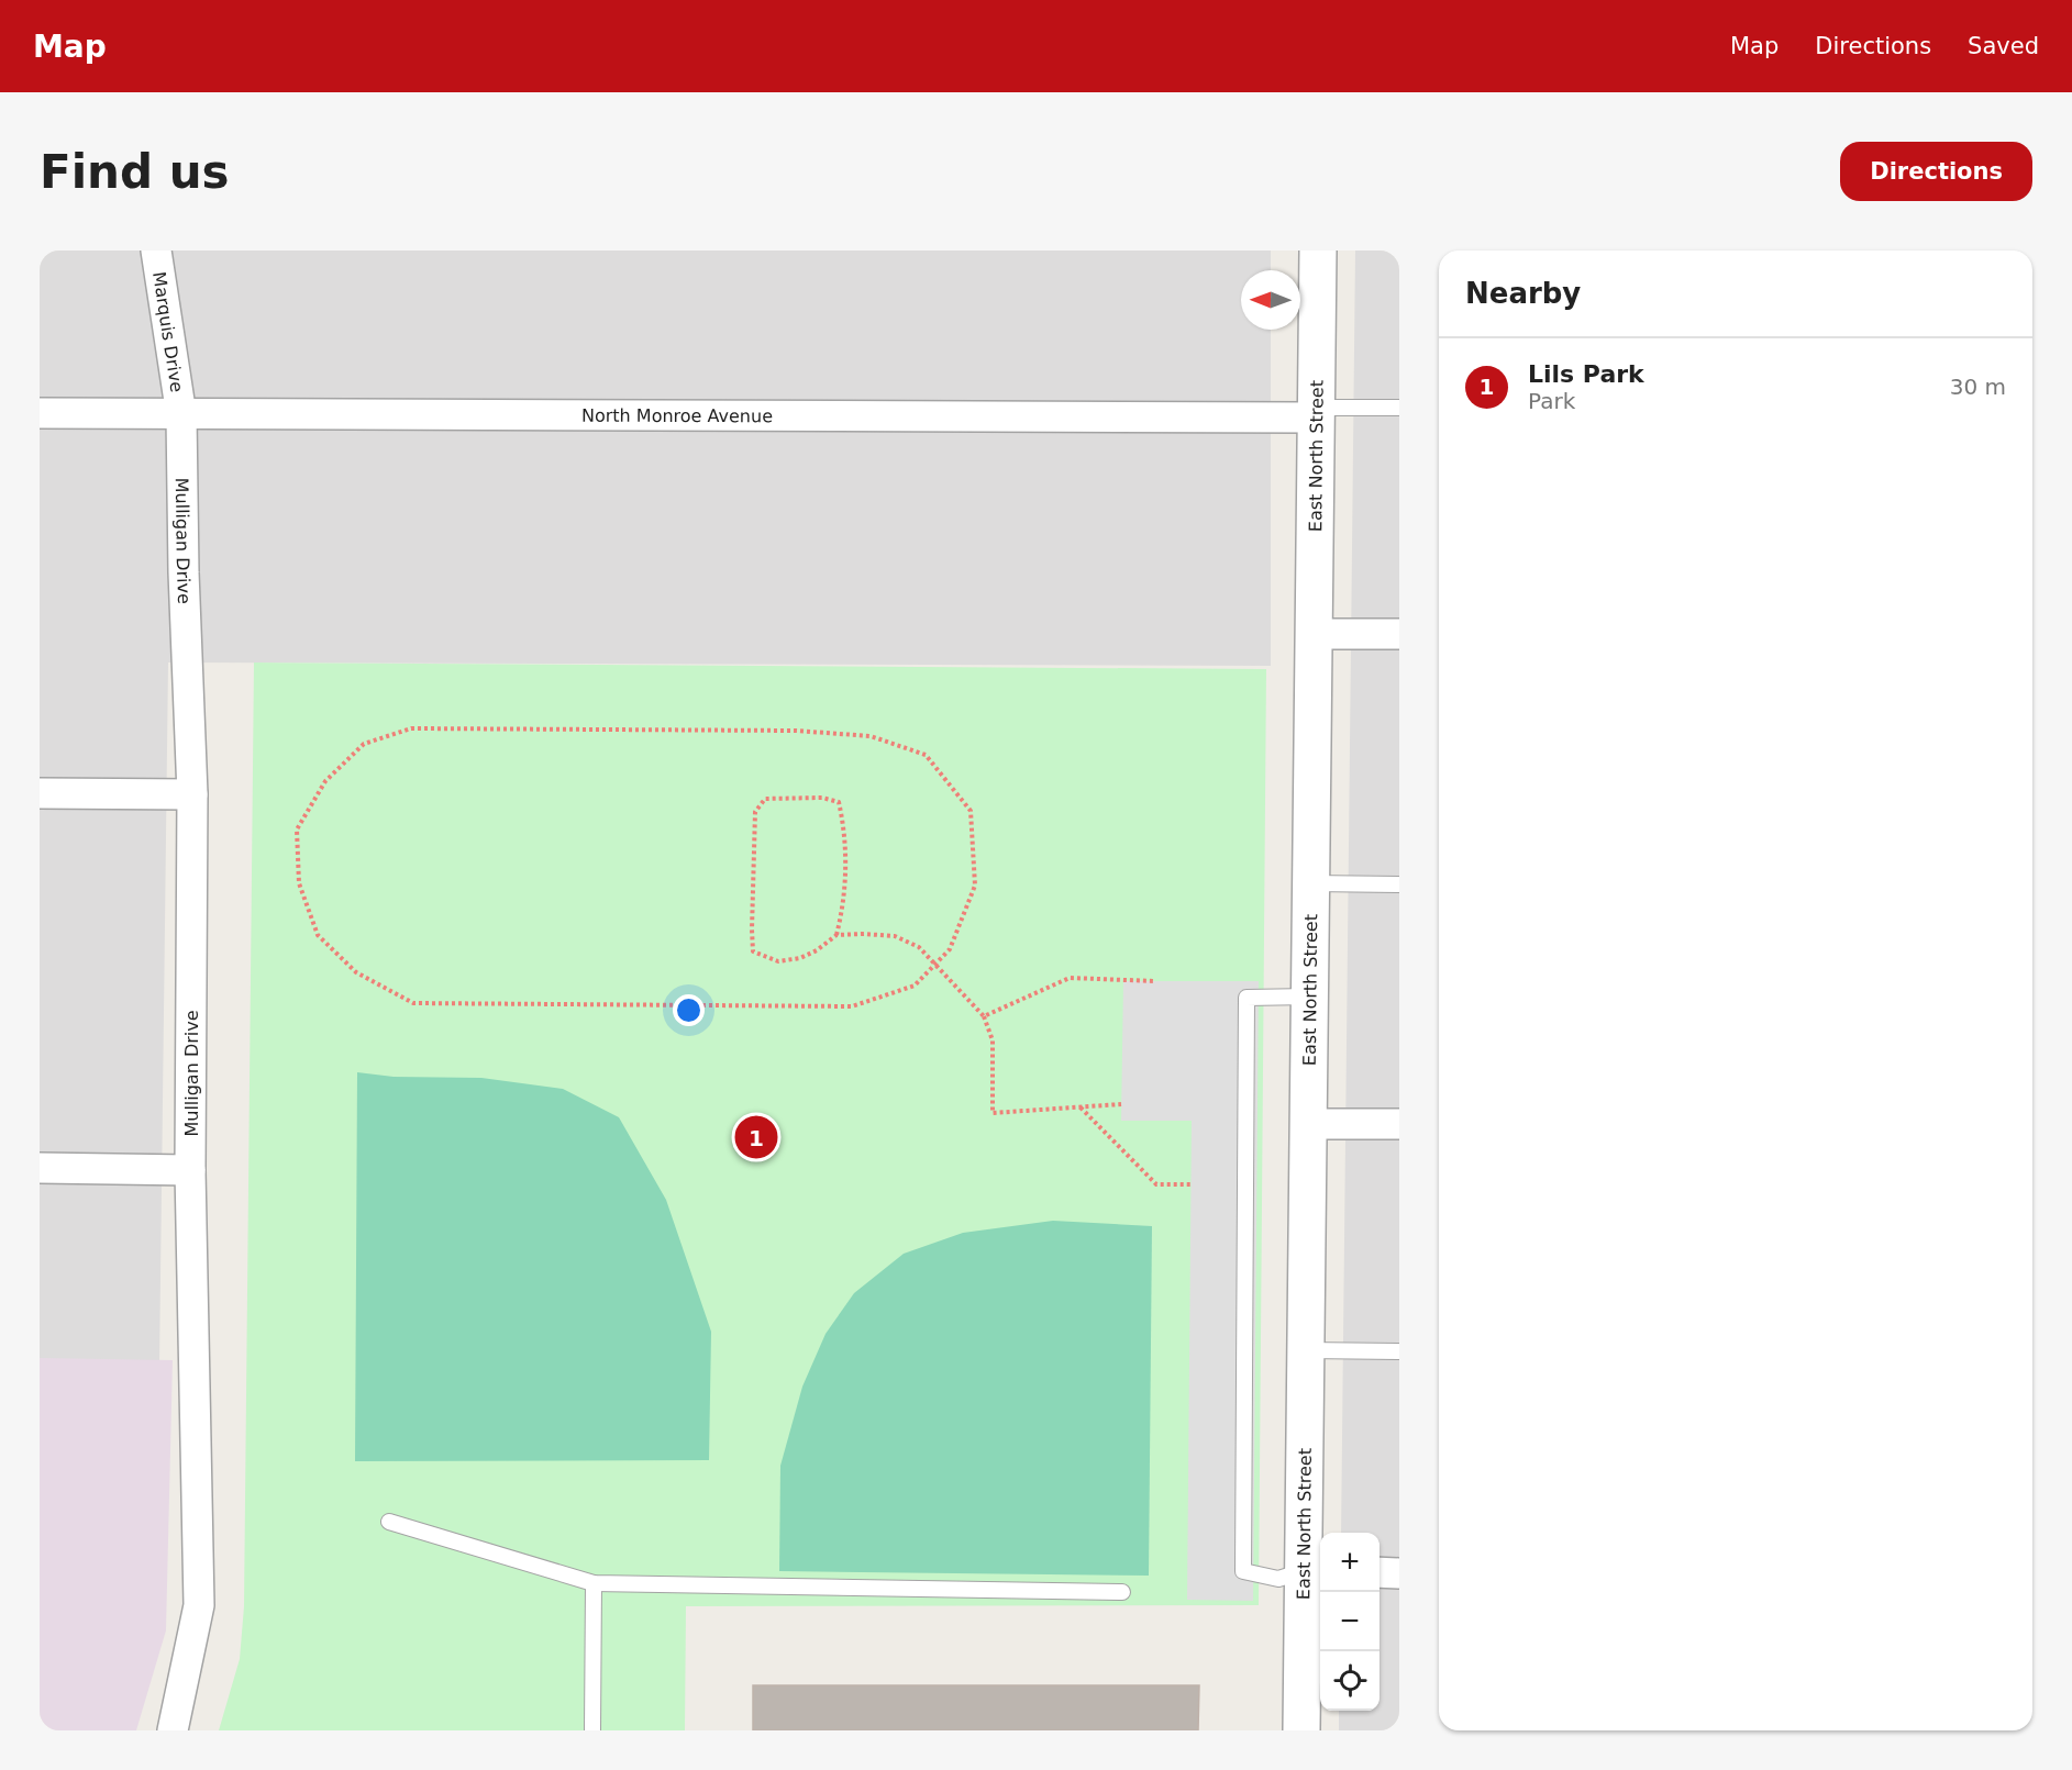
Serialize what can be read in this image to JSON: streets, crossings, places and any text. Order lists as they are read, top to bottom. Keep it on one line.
{"streets":{"street":["Marquis Drive","North Monroe Avenue","East North Street","Mulligan Drive"]},"crossings":[["Marquis Drive","North Monroe Avenue"],["Marquis Drive","Mulligan Drive"],["North Monroe Avenue","East North Street"],["North Monroe Avenue","Mulligan Drive"]],"north":"left","page":{"header":"Map","nav":["Map","Directions","Saved"],"buttons":"Directions","title":"Find us","heading":"Nearby","list":[{"mark":"1","name":"Lils Park","note":"Park","value":"30 m"}],"pins":"1","map_buttons":["+","−"]}}
